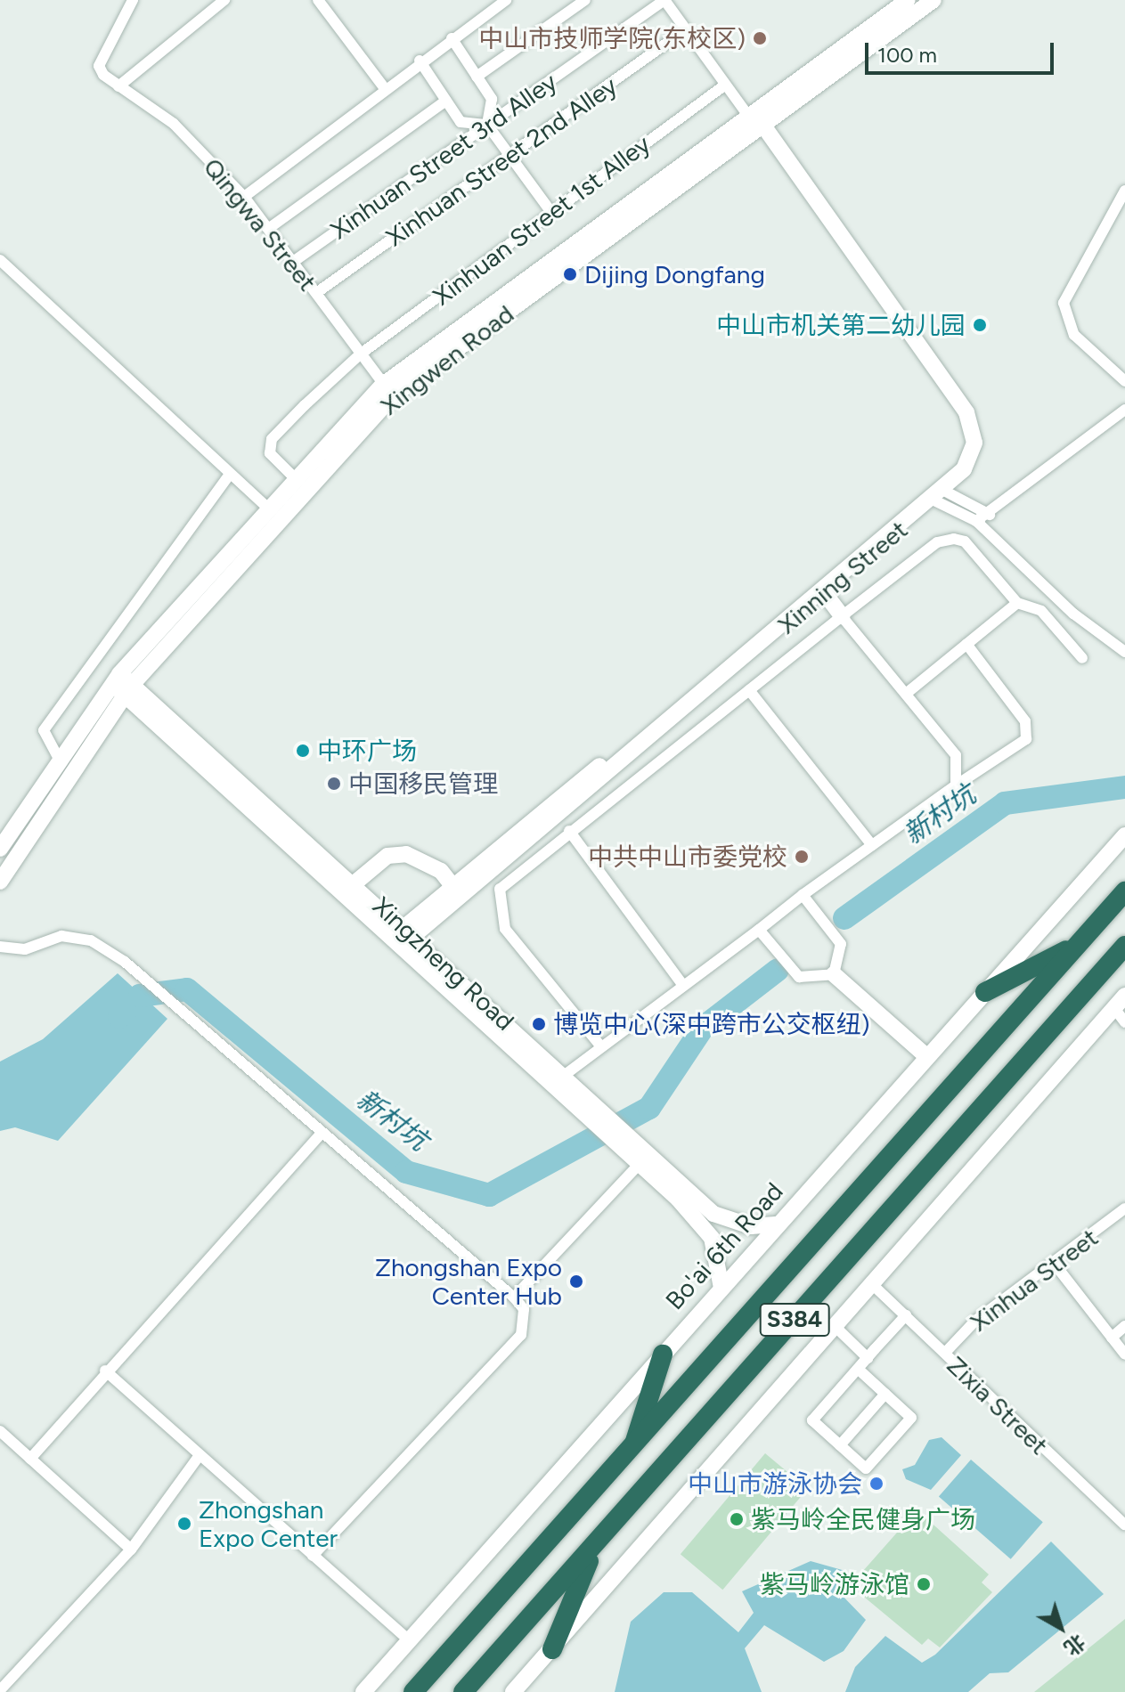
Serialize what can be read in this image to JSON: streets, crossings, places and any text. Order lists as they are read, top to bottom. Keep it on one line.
{"streets":{"highway":["S384"],"street":["Xinhuan Street 3rd Alley","Xinhuan Street 2nd Alley","Xinhuan Street 1st Alley","Qingwa Street","Xingwen Road","Xinning Street","Xingzheng Road","Bo'ai 6th Road","Xinhua Street","Zixia Street"]},"crossings":[["Xinhuan Street 3rd Alley","Qingwa Street"],["Xinhuan Street 2nd Alley","Qingwa Street"],["Xinhuan Street 1st Alley","Qingwa Street"],["Xinhuan Street 1st Alley","Xingwen Road"],["Qingwa Street","Xingwen Road"],["Xingwen Road","Xinning Street"],["Xingwen Road","Xingzheng Road"],["Xinning Street","Xingzheng Road"],["Xingzheng Road","Bo'ai 6th Road"],["Xinhua Street","Zixia Street"]],"water":["新村坑"],"places":["中山市技师学院(东校区)","Dijing Dongfang","中山市机关第二幼儿园","中环广场","中国移民管理","中共中山市委党校","博览中心(深中跨市公交枢纽)","Zhongshan Expo Center Hub","中山市游泳协会","紫马岭全民健身广场","Zhongshan Expo Center","紫马岭游泳馆"],"scale_bar":"100 m","north":"bottom right"}
